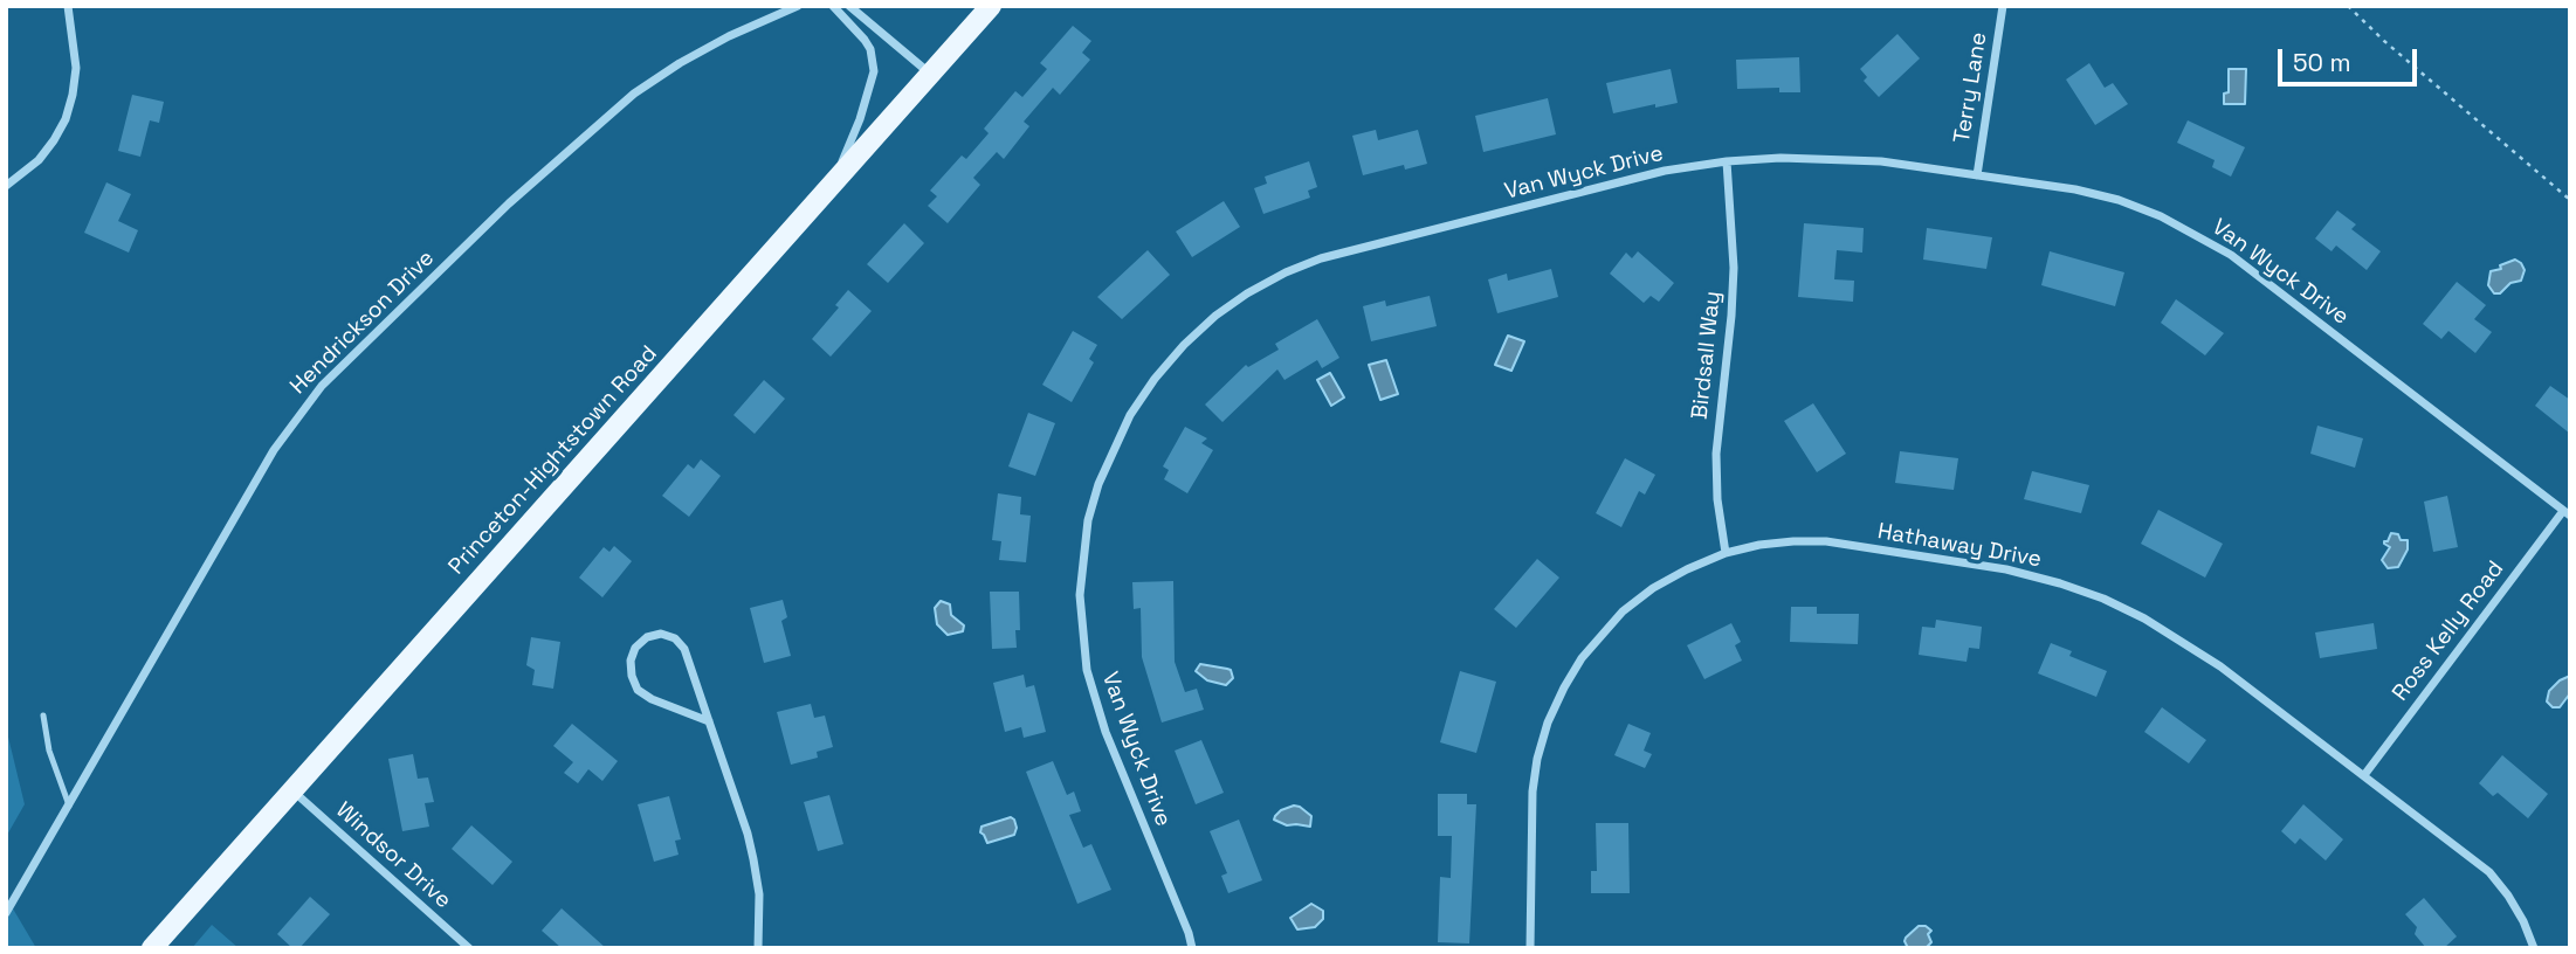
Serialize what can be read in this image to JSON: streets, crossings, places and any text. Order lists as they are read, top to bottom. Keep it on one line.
{"streets":{"main road":["Princeton-Hightstown Road"],"street":["Terry Lane","Van Wyck Drive","Hendrickson Drive","Birdsall Way","Hathaway Drive","Ross Kelly Road","Windsor Drive"]},"crossings":[["Terry Lane","Van Wyck Drive"],["Van Wyck Drive","Birdsall Way"],["Van Wyck Drive","Ross Kelly Road"],["Birdsall Way","Hathaway Drive"],["Princeton-Hightstown Road","Windsor Drive"],["Hathaway Drive","Ross Kelly Road"]],"scale_bar":"50 m"}
